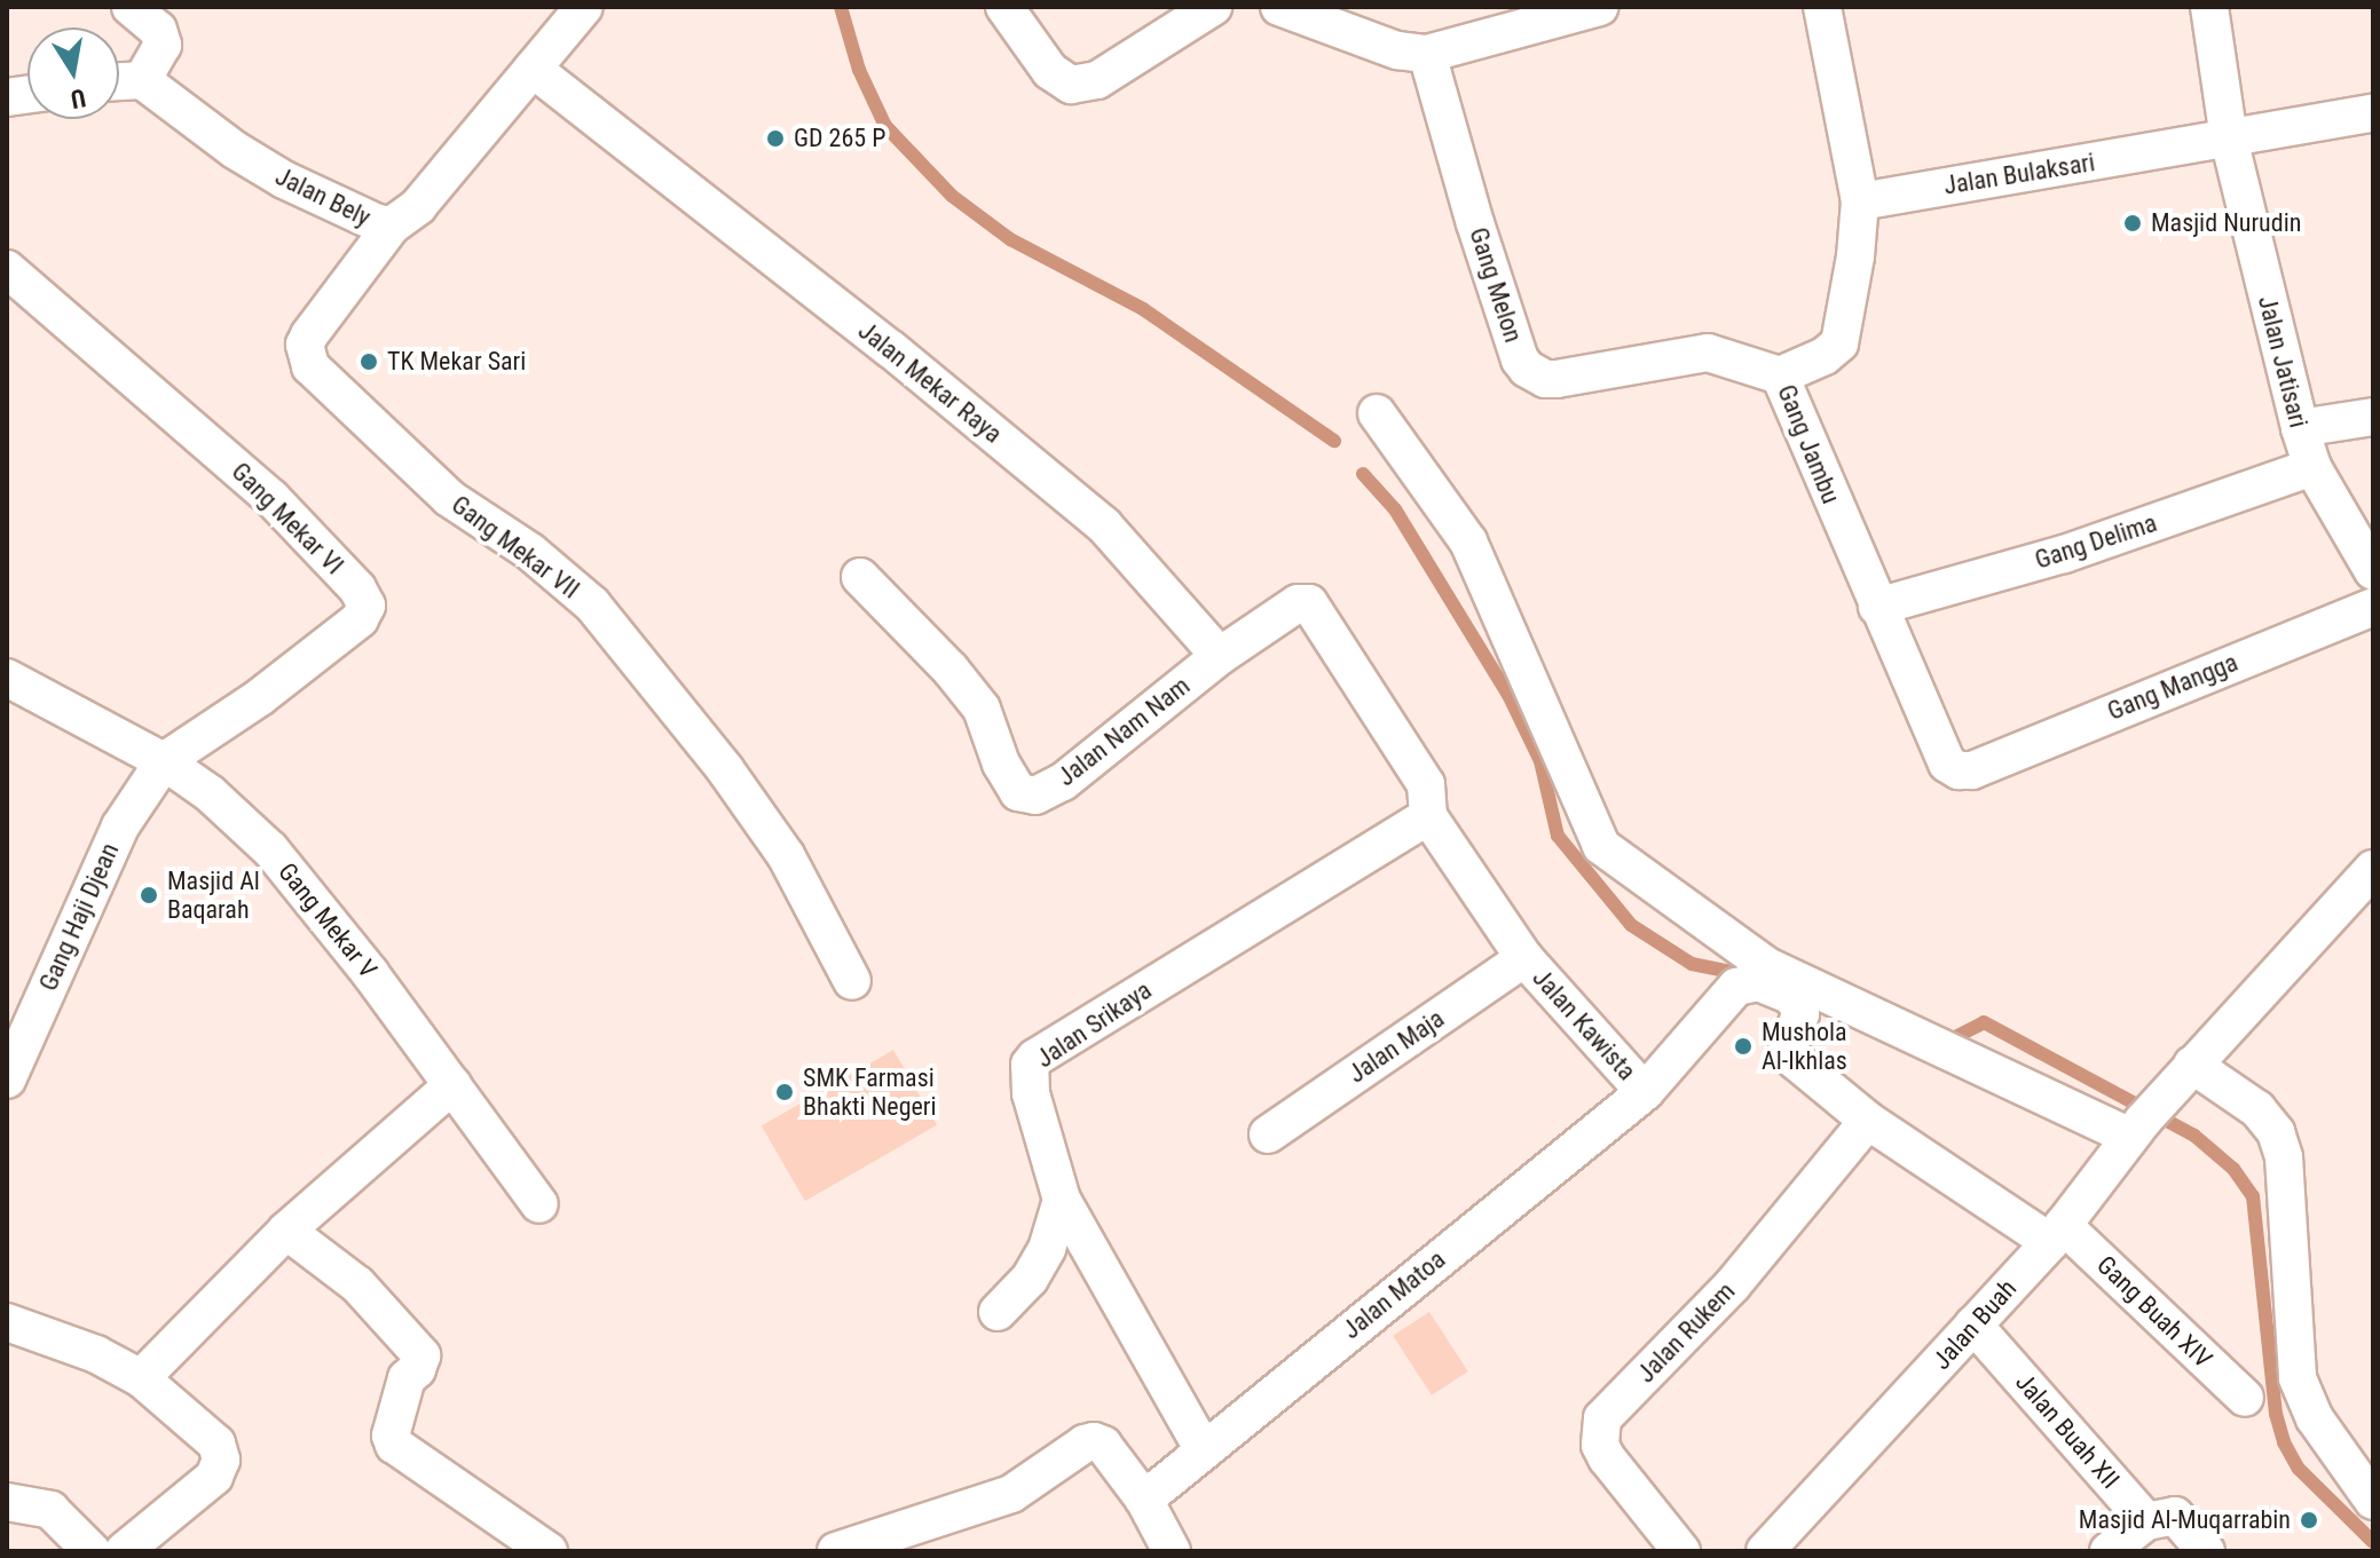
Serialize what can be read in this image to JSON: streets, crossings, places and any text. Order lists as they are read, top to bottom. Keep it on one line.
{"streets":{"street":["Jalan Bulaksari","Jalan Bely","Gang Melon","Jalan Jatisari","Jalan Mekar Raya","Gang Jambu","Gang Mekar VI","Gang Delima","Gang Mekar VII","Gang Mangga","Jalan Nam Nam","Gang Haji Djean","Gang Mekar V","Jalan Srikaya","Jalan Kawista","Jalan Maja","Jalan Matoa","Gang Buah XIV","Jalan Buah","Jalan Rukem","Jalan Buah XII"]},"crossings":[["Jalan Bulaksari","Jalan Jatisari"],["Jalan Bulaksari","Gang Jambu"],["Jalan Bely","Jalan Mekar Raya"],["Jalan Bely","Gang Mekar VII"],["Gang Melon","Gang Jambu"],["Jalan Jatisari","Gang Delima"],["Jalan Mekar Raya","Jalan Nam Nam"],["Jalan Mekar Raya","Jalan Kawista"],["Gang Jambu","Gang Delima"],["Gang Jambu","Gang Mangga"],["Gang Mekar VI","Gang Haji Djean"],["Gang Mekar VI","Gang Mekar V"],["Jalan Nam Nam","Jalan Kawista"],["Gang Haji Djean","Gang Mekar V"],["Jalan Srikaya","Jalan Kawista"],["Jalan Srikaya","Jalan Matoa"],["Jalan Kawista","Jalan Maja"],["Jalan Kawista","Jalan Matoa"],["Jalan Kawista","Gang Buah XIV"],["Jalan Kawista","Jalan Buah"],["Jalan Kawista","Jalan Rukem"],["Gang Buah XIV","Jalan Buah"],["Jalan Buah","Jalan Buah XII"]],"places":["GD 265 P","Masjid Nurudin","TK Mekar Sari","Masjid Al Baqarah","Mushola Al-Ikhlas","SMK Farmasi Bhakti Negeri","Masjid Al-Muqarrabin"],"north":"bottom"}
